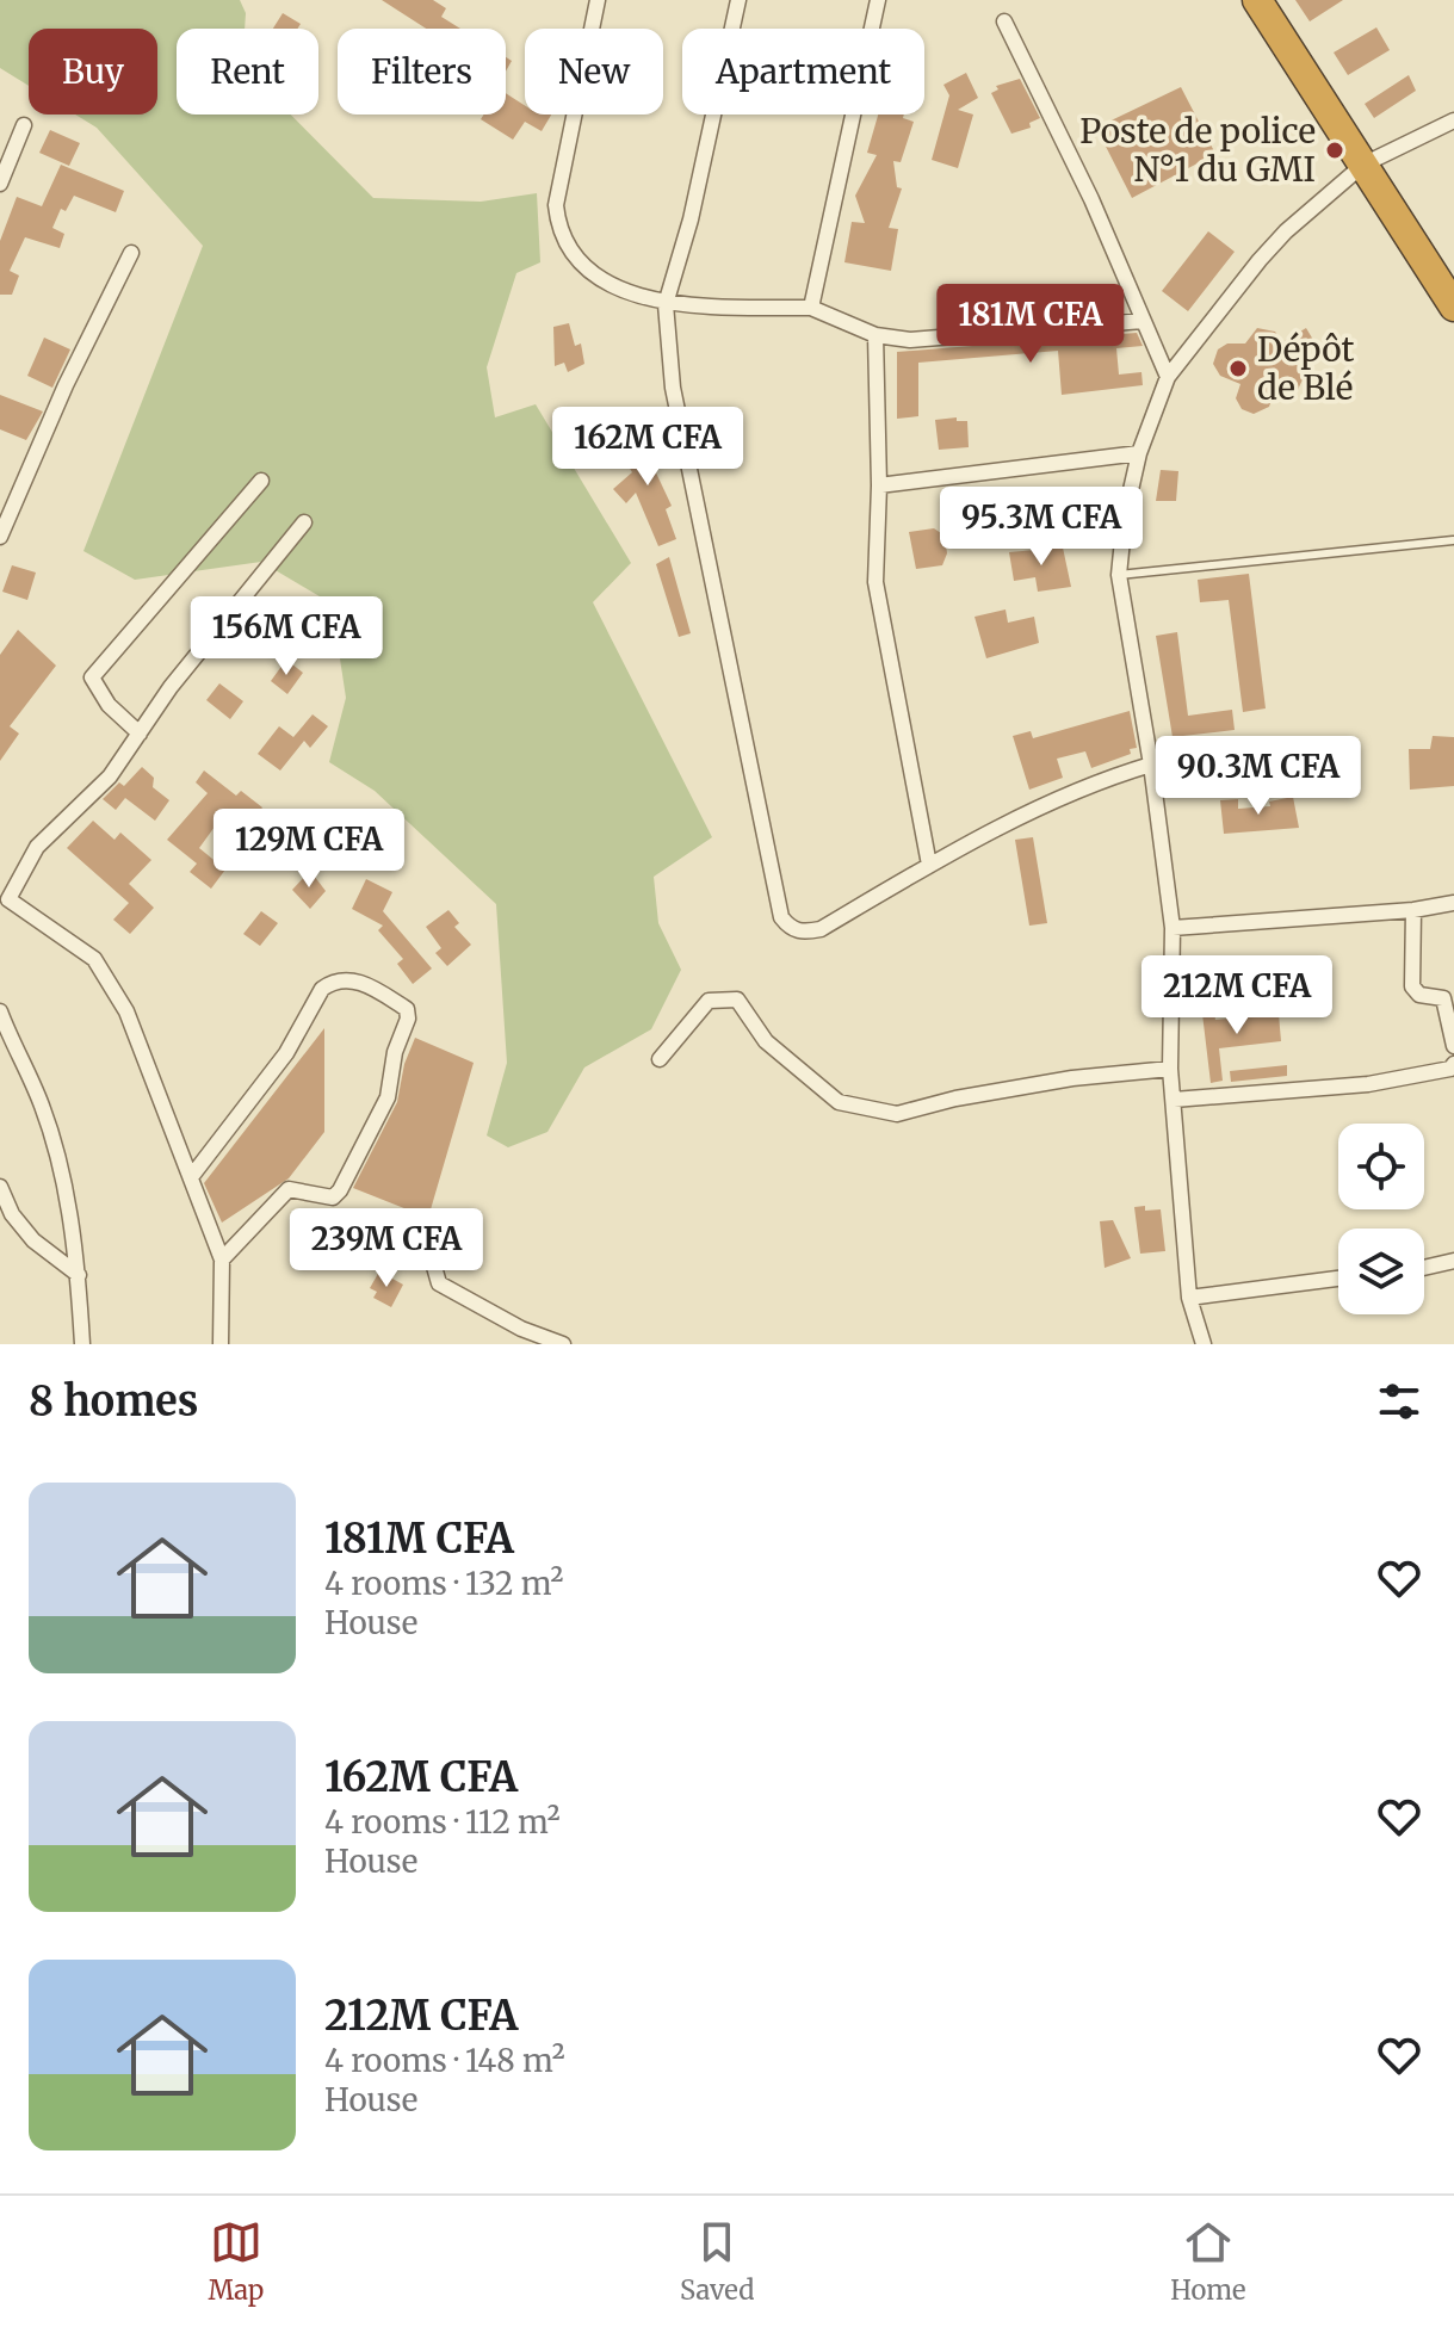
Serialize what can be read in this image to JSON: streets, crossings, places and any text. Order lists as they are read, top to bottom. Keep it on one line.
{"places":["Poste de police N°1 du GMI","Dépôt de Blé"],"page":{"chip":["Buy","Rent","Filters","New","Apartment"],"price":["181M CFA","162M CFA","95.3M CFA","156M CFA","90.3M CFA","129M CFA","212M CFA","239M CFA"],"heading":"8 homes","list":[{"name":"181M CFA","note":"4 rooms · 132 m² · House"},{"name":"162M CFA","note":"4 rooms · 112 m² · House"},{"name":"212M CFA","note":"4 rooms · 148 m² · House"}],"tabs":["Map","Saved","Home"]}}
